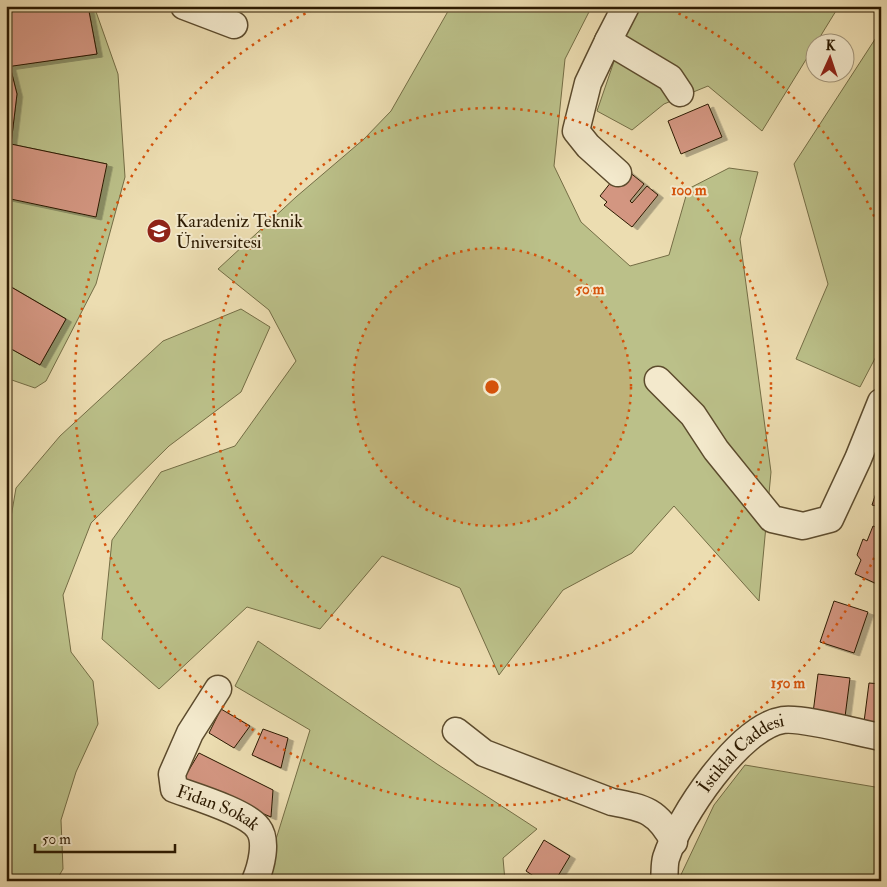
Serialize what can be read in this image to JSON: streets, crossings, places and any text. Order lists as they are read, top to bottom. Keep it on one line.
{"streets":{"street":["İstiklal Caddesi","Fidan Sokak"]},"places":{"school or university":["Karadeniz Teknik Üniversitesi"]},"scale_bar":"50 m","north":"top","rings":["100 m","50 m","150 m"]}
